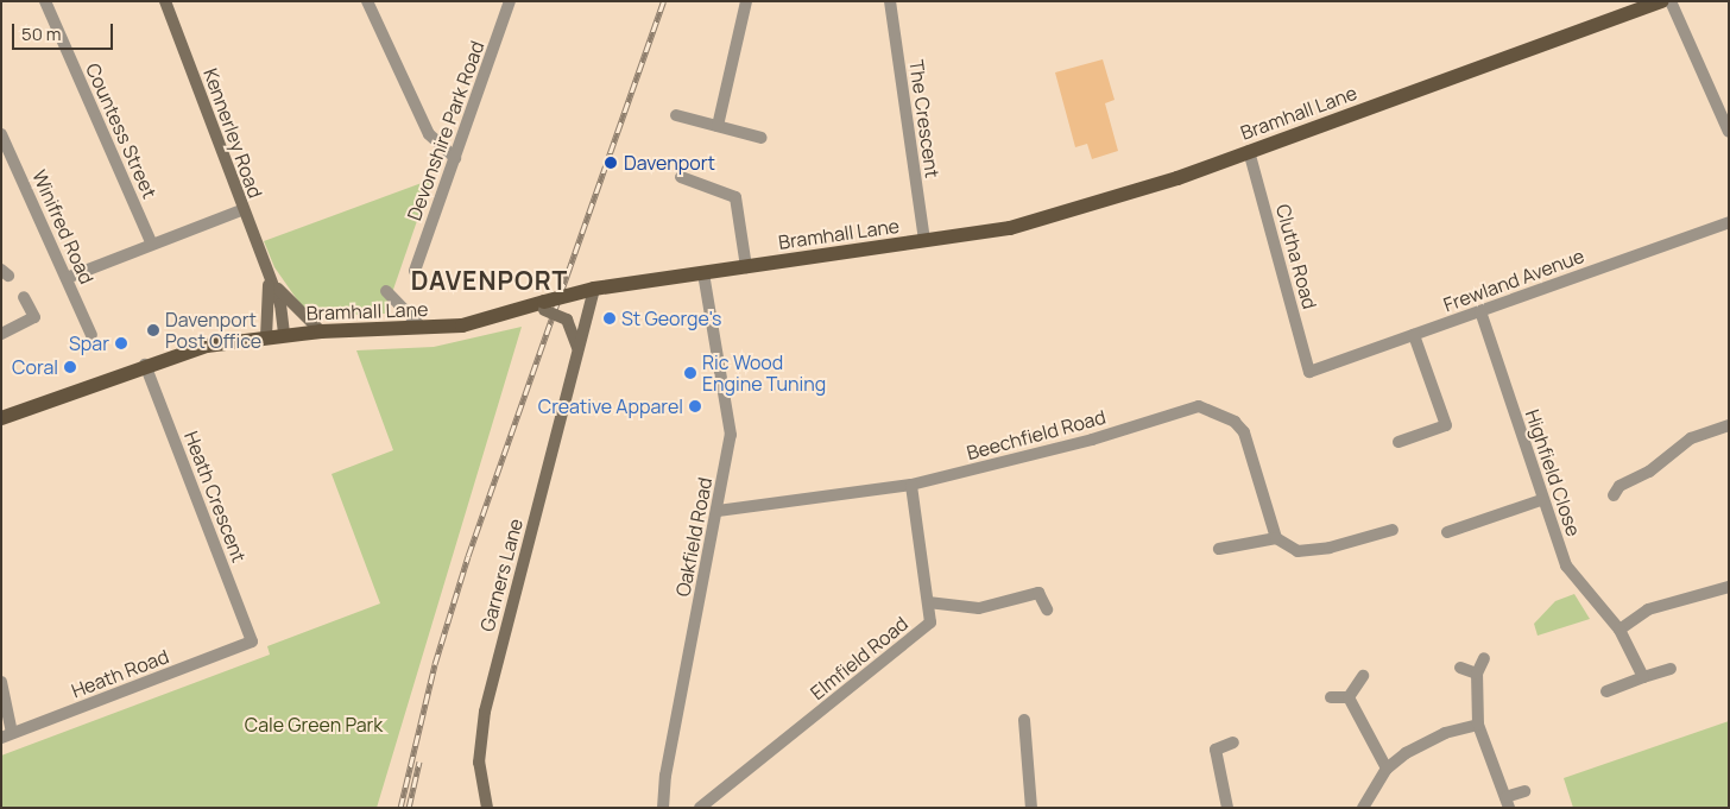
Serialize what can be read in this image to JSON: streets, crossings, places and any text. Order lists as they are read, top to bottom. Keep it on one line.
{"streets":{"main road":["Bramhall Lane"],"street":["The Crescent","Countess Street","Devonshire Park Road","Kennerley Road","Winifred Road","Clutha Road","Frewland Avenue","Beechfield Road","Highfield Close","Heath Crescent","Oakfield Road","Garners Lane","Elmfield Road","Heath Road"]},"crossings":[["Bramhall Lane","The Crescent"],["Bramhall Lane","Clutha Road"],["Bramhall Lane","Heath Crescent"],["Bramhall Lane","Oakfield Road"],["Bramhall Lane","Garners Lane"],["Clutha Road","Frewland Avenue"],["Frewland Avenue","Highfield Close"],["Beechfield Road","Oakfield Road"],["Beechfield Road","Elmfield Road"],["Heath Crescent","Heath Road"]],"districts":["DAVENPORT"],"parks":["Cale Green Park"],"places":["Davenport","St George's","Davenport Post Office","Spar","Coral","Ric Wood Engine Tuning","Creative Apparel"],"scale_bar":"50 m"}
